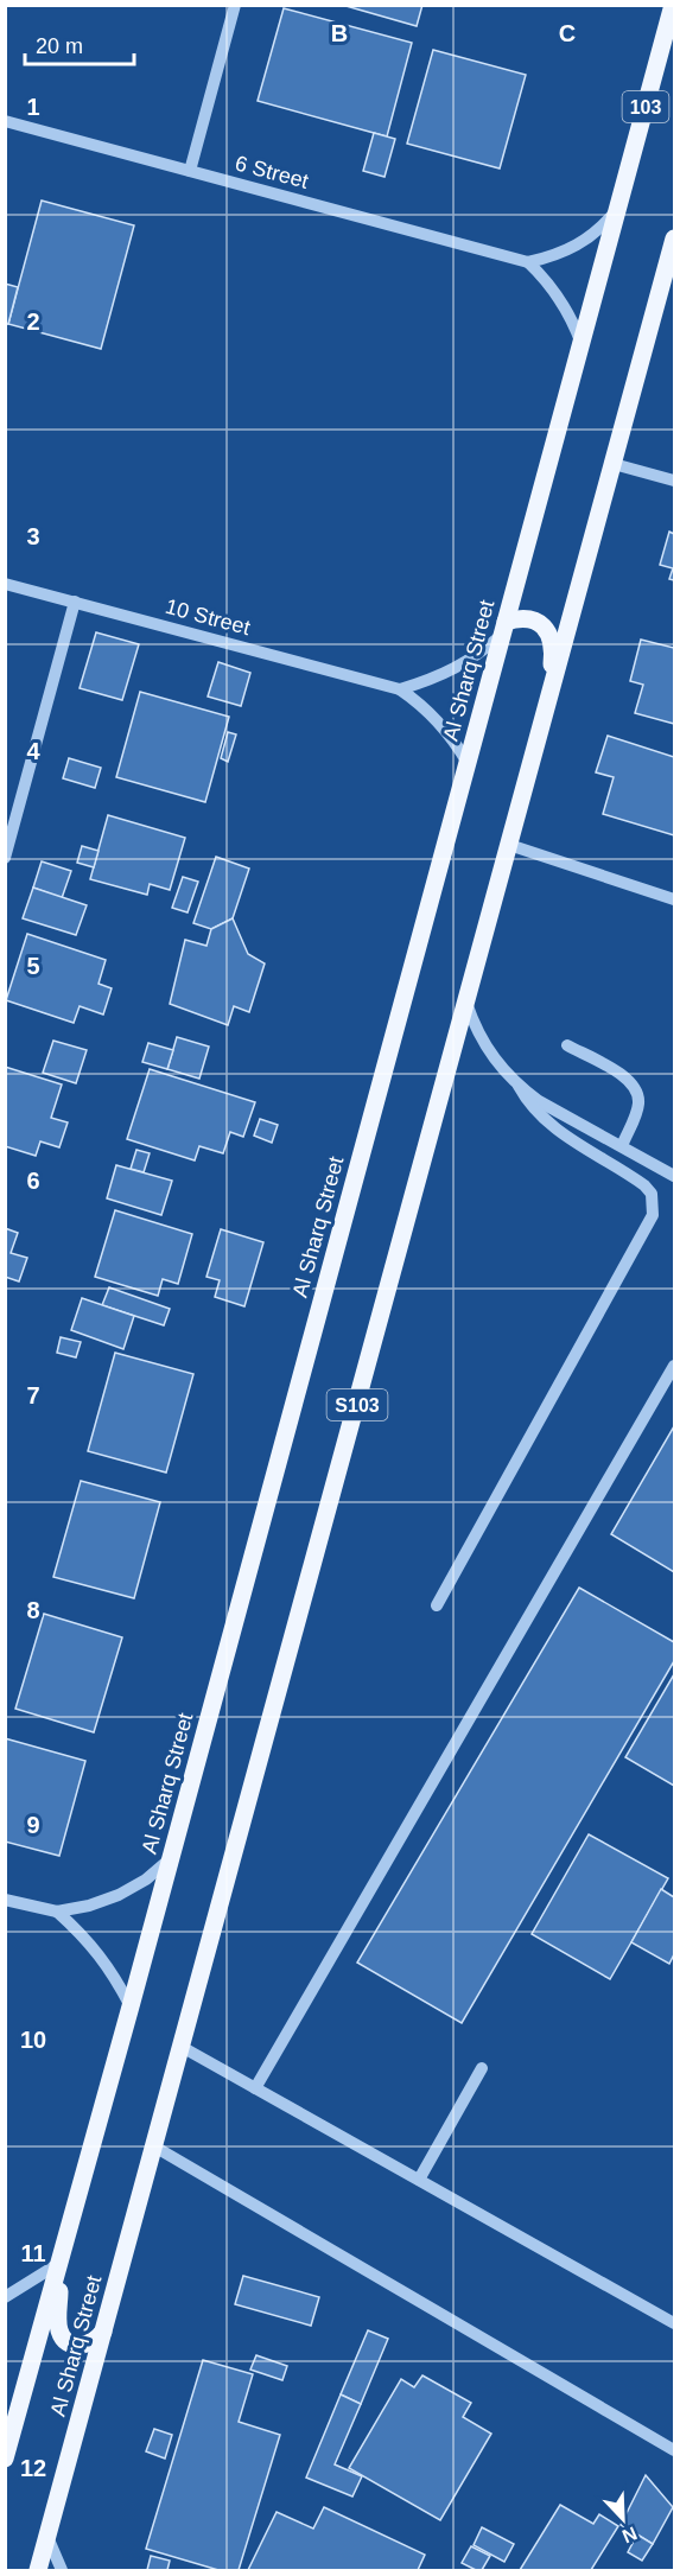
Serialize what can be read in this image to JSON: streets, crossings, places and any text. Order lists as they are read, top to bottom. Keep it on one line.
{"streets":{"main road":["103","Al Sharq Street","S103"],"street":["6 Street","10 Street"]},"crossings":[["6 Street","Al Sharq Street"],["10 Street","Al Sharq Street"]],"scale_bar":"20 m","north":"bottom right","grid":{"columns":["B","C"],"rows":["1","2","3","4","5","6","7","8","9","10","11","12"]}}
